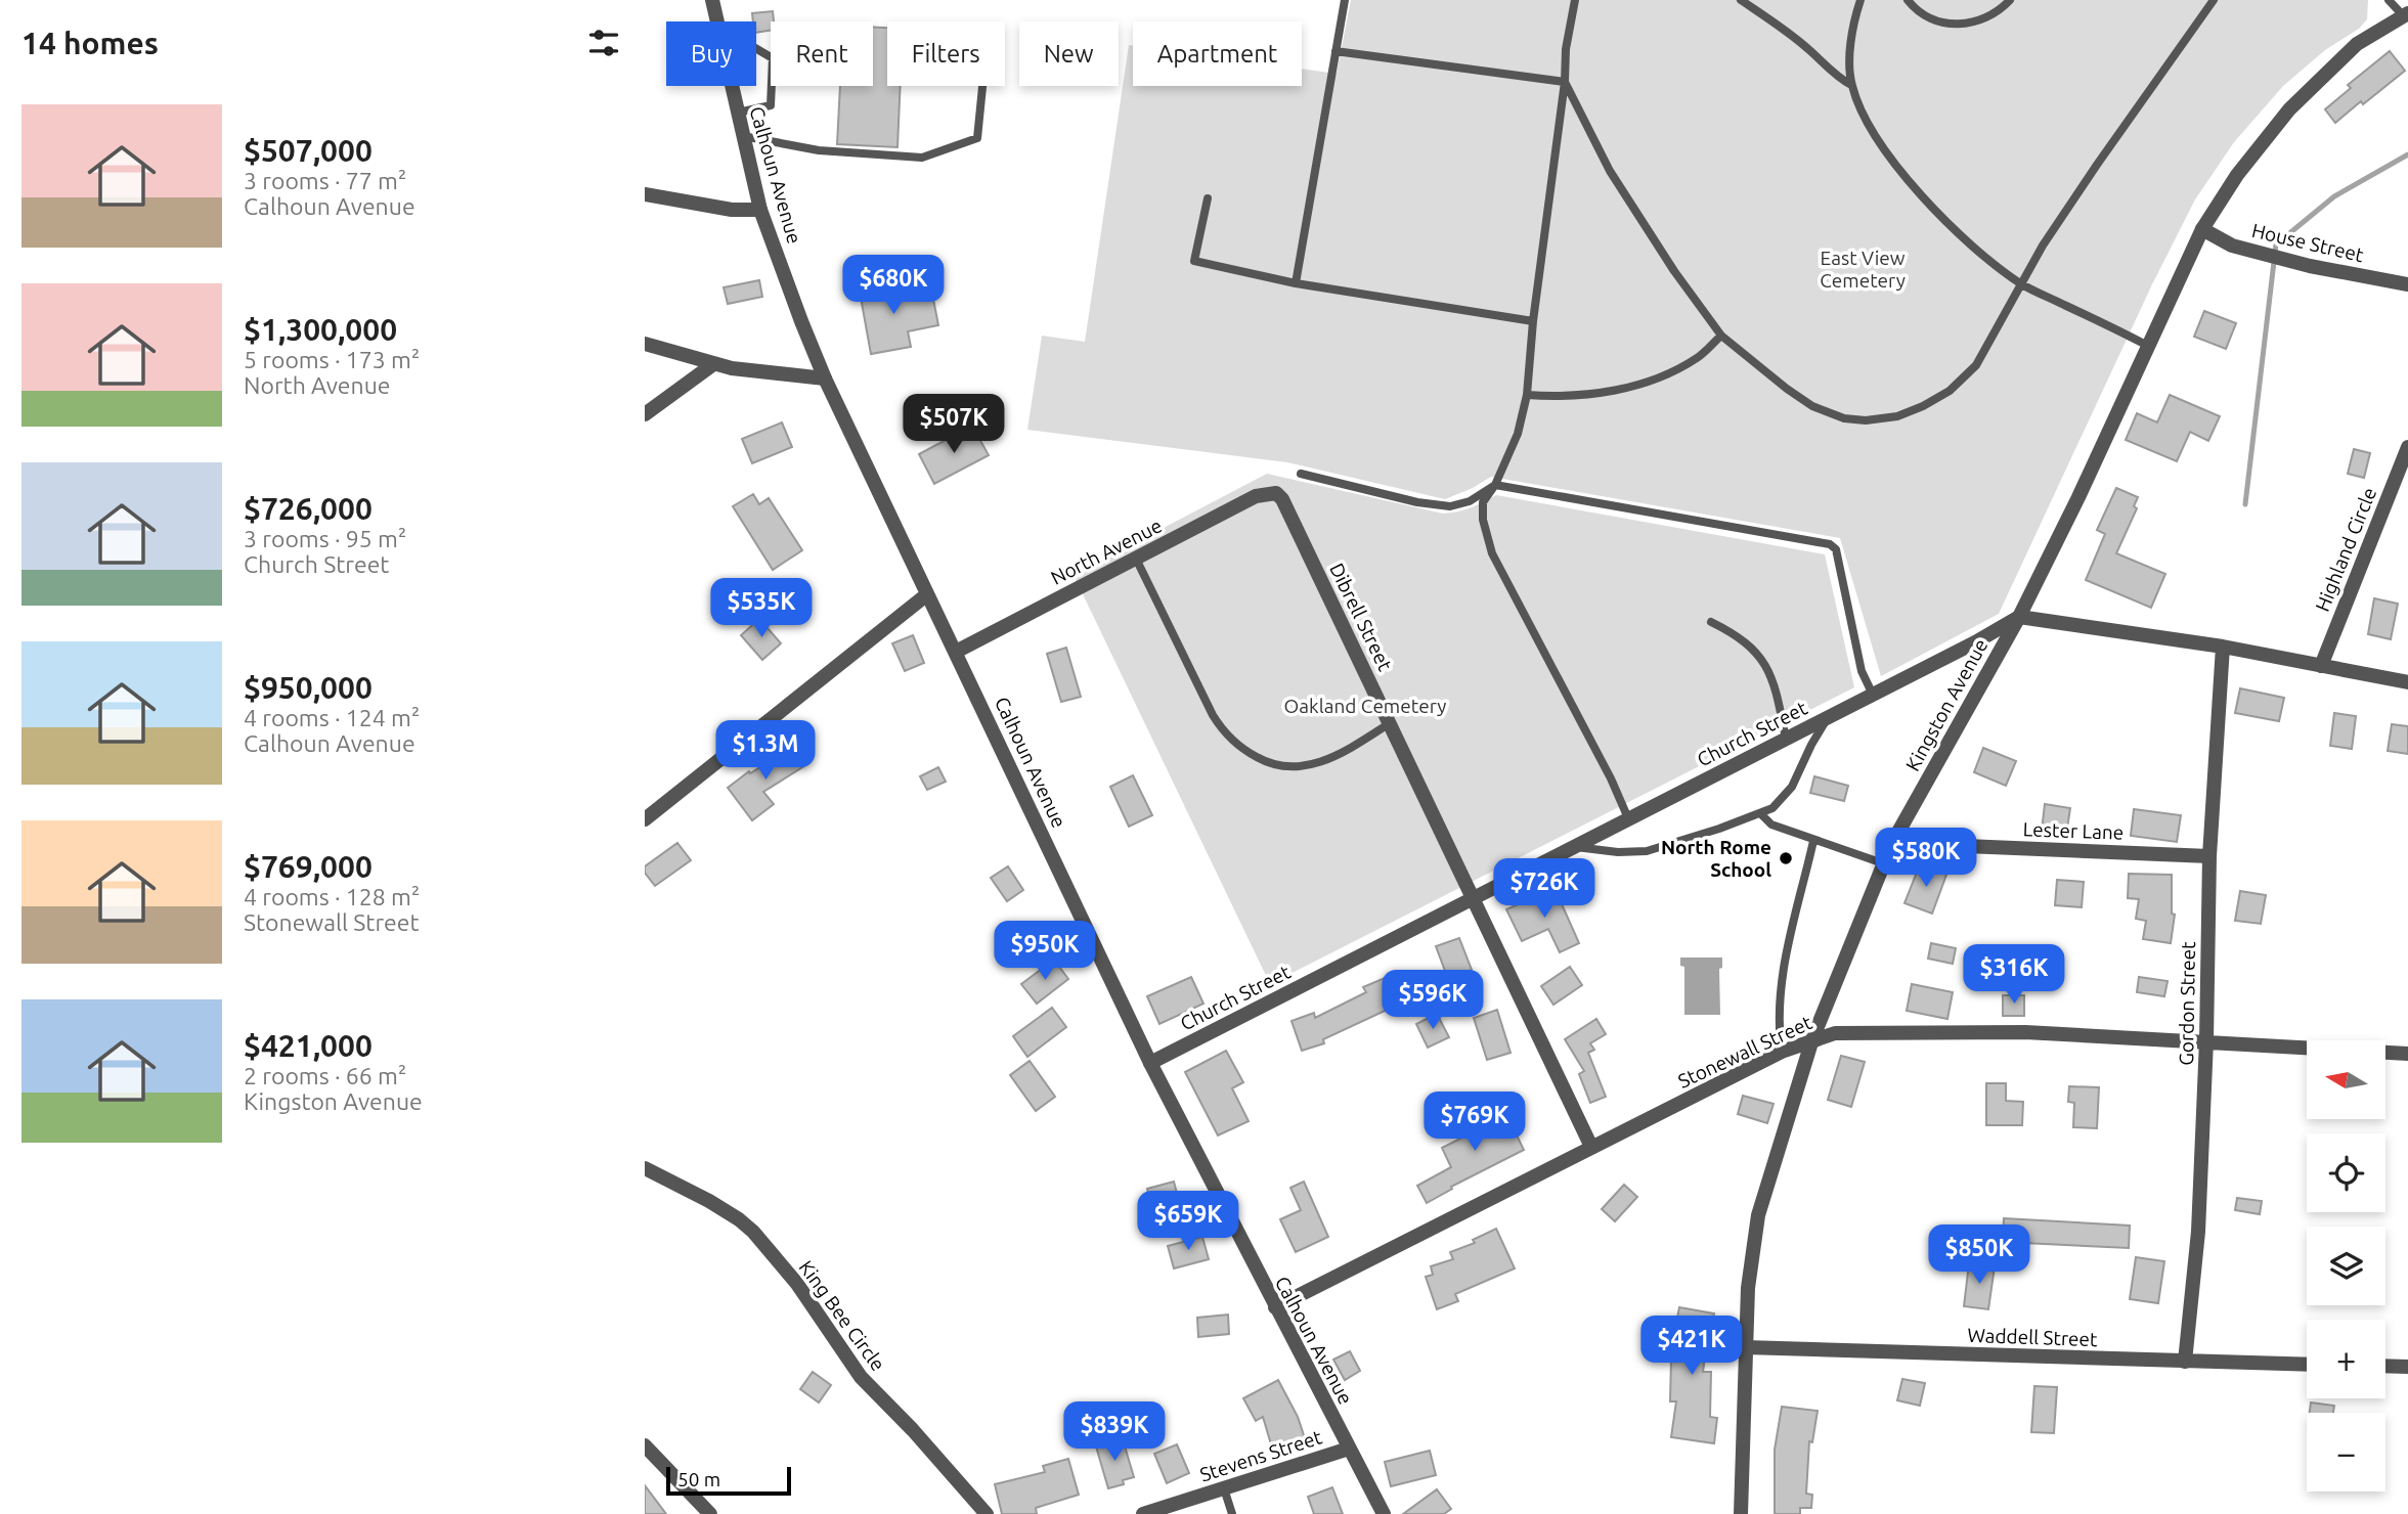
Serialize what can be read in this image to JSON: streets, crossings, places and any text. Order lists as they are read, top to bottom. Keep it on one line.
{"streets":{"street":["Calhoun Avenue","House Street","Highland Circle","North Avenue","Dibrell Street","Kingston Avenue","Church Street","Lester Lane","Gordon Street","Stonewall Street","King Bee Circle","Waddell Street","Stevens Street"]},"crossings":[["Calhoun Avenue","North Avenue"],["Calhoun Avenue","Church Street"],["Calhoun Avenue","Stonewall Street"],["Calhoun Avenue","Stevens Street"],["House Street","Kingston Avenue"],["North Avenue","Dibrell Street"],["Dibrell Street","Church Street"],["Dibrell Street","Stonewall Street"],["Kingston Avenue","Church Street"],["Kingston Avenue","Lester Lane"],["Kingston Avenue","Stonewall Street"],["Kingston Avenue","Waddell Street"],["Lester Lane","Gordon Street"],["Gordon Street","Stonewall Street"],["Gordon Street","Waddell Street"]],"parks":["East View Cemetery","Oakland Cemetery"],"places":["North Rome School"],"scale_bar":"50 m","north":"left","page":{"heading":"14 homes","chip":["Buy","Rent","Filters","New","Apartment"],"list":[{"name":"$507,000","note":"3 rooms · 77 m² · Calhoun Avenue"},{"name":"$1,300,000","note":"5 rooms · 173 m² · North Avenue"},{"name":"$726,000","note":"3 rooms · 95 m² · Church Street"},{"name":"$950,000","note":"4 rooms · 124 m² · Calhoun Avenue"},{"name":"$769,000","note":"4 rooms · 128 m² · Stonewall Street"},{"name":"$421,000","note":"2 rooms · 66 m² · Kingston Avenue"}],"price":["$680K","$507K","$535K","$1.3M","$580K","$726K","$950K","$316K","$596K","$769K","$659K","$850K","$421K","$839K"],"map_buttons":["+","−"],"scale":"50 m"}}
